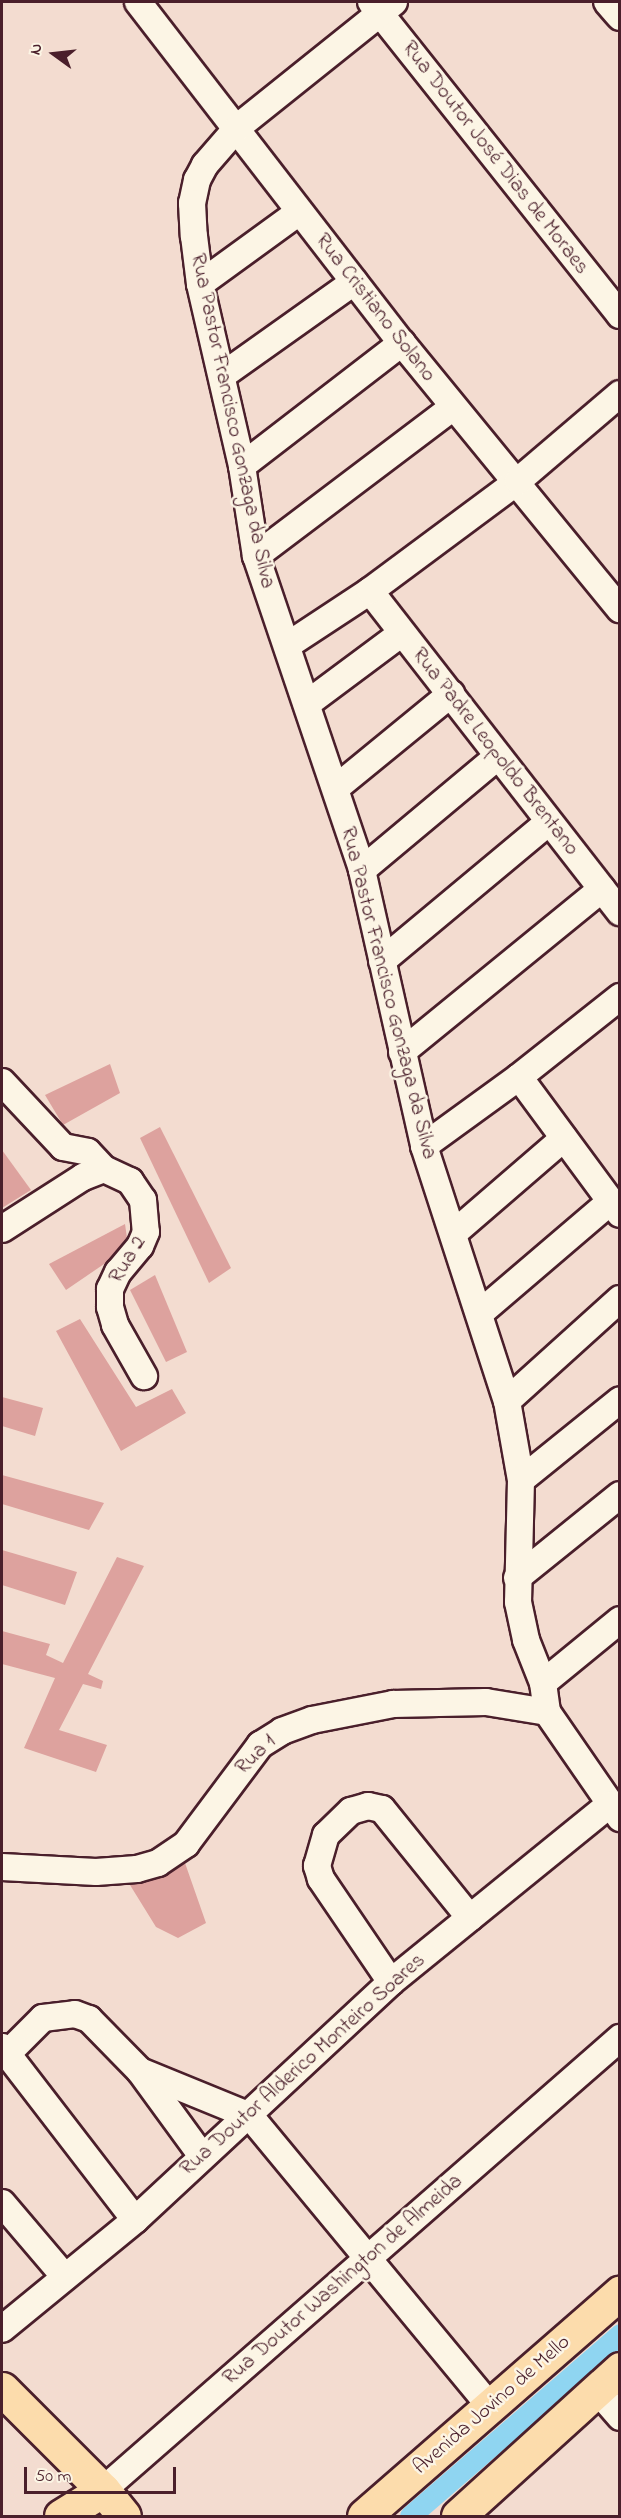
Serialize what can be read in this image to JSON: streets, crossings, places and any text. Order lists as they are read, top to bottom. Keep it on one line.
{"streets":{"main road":["Rua Doutor Washington de Almeida","Avenida Jovino de Mello"],"street":["Rua Doutor José Dias de Moraes","Rua Cristiano Solano","Rua Pastor Francisco Gonzaga da Silva","Rua Padre Leopoldo Brentano","Rua 2","Rua 1","Rua Doutor Alderico Monteiro Soares"]},"crossings":[["Rua Doutor José Dias de Moraes","Rua Pastor Francisco Gonzaga da Silva"],["Rua Cristiano Solano","Rua Pastor Francisco Gonzaga da Silva"],["Rua Pastor Francisco Gonzaga da Silva","Rua 1"]],"scale_bar":"50 m","north":"left"}
